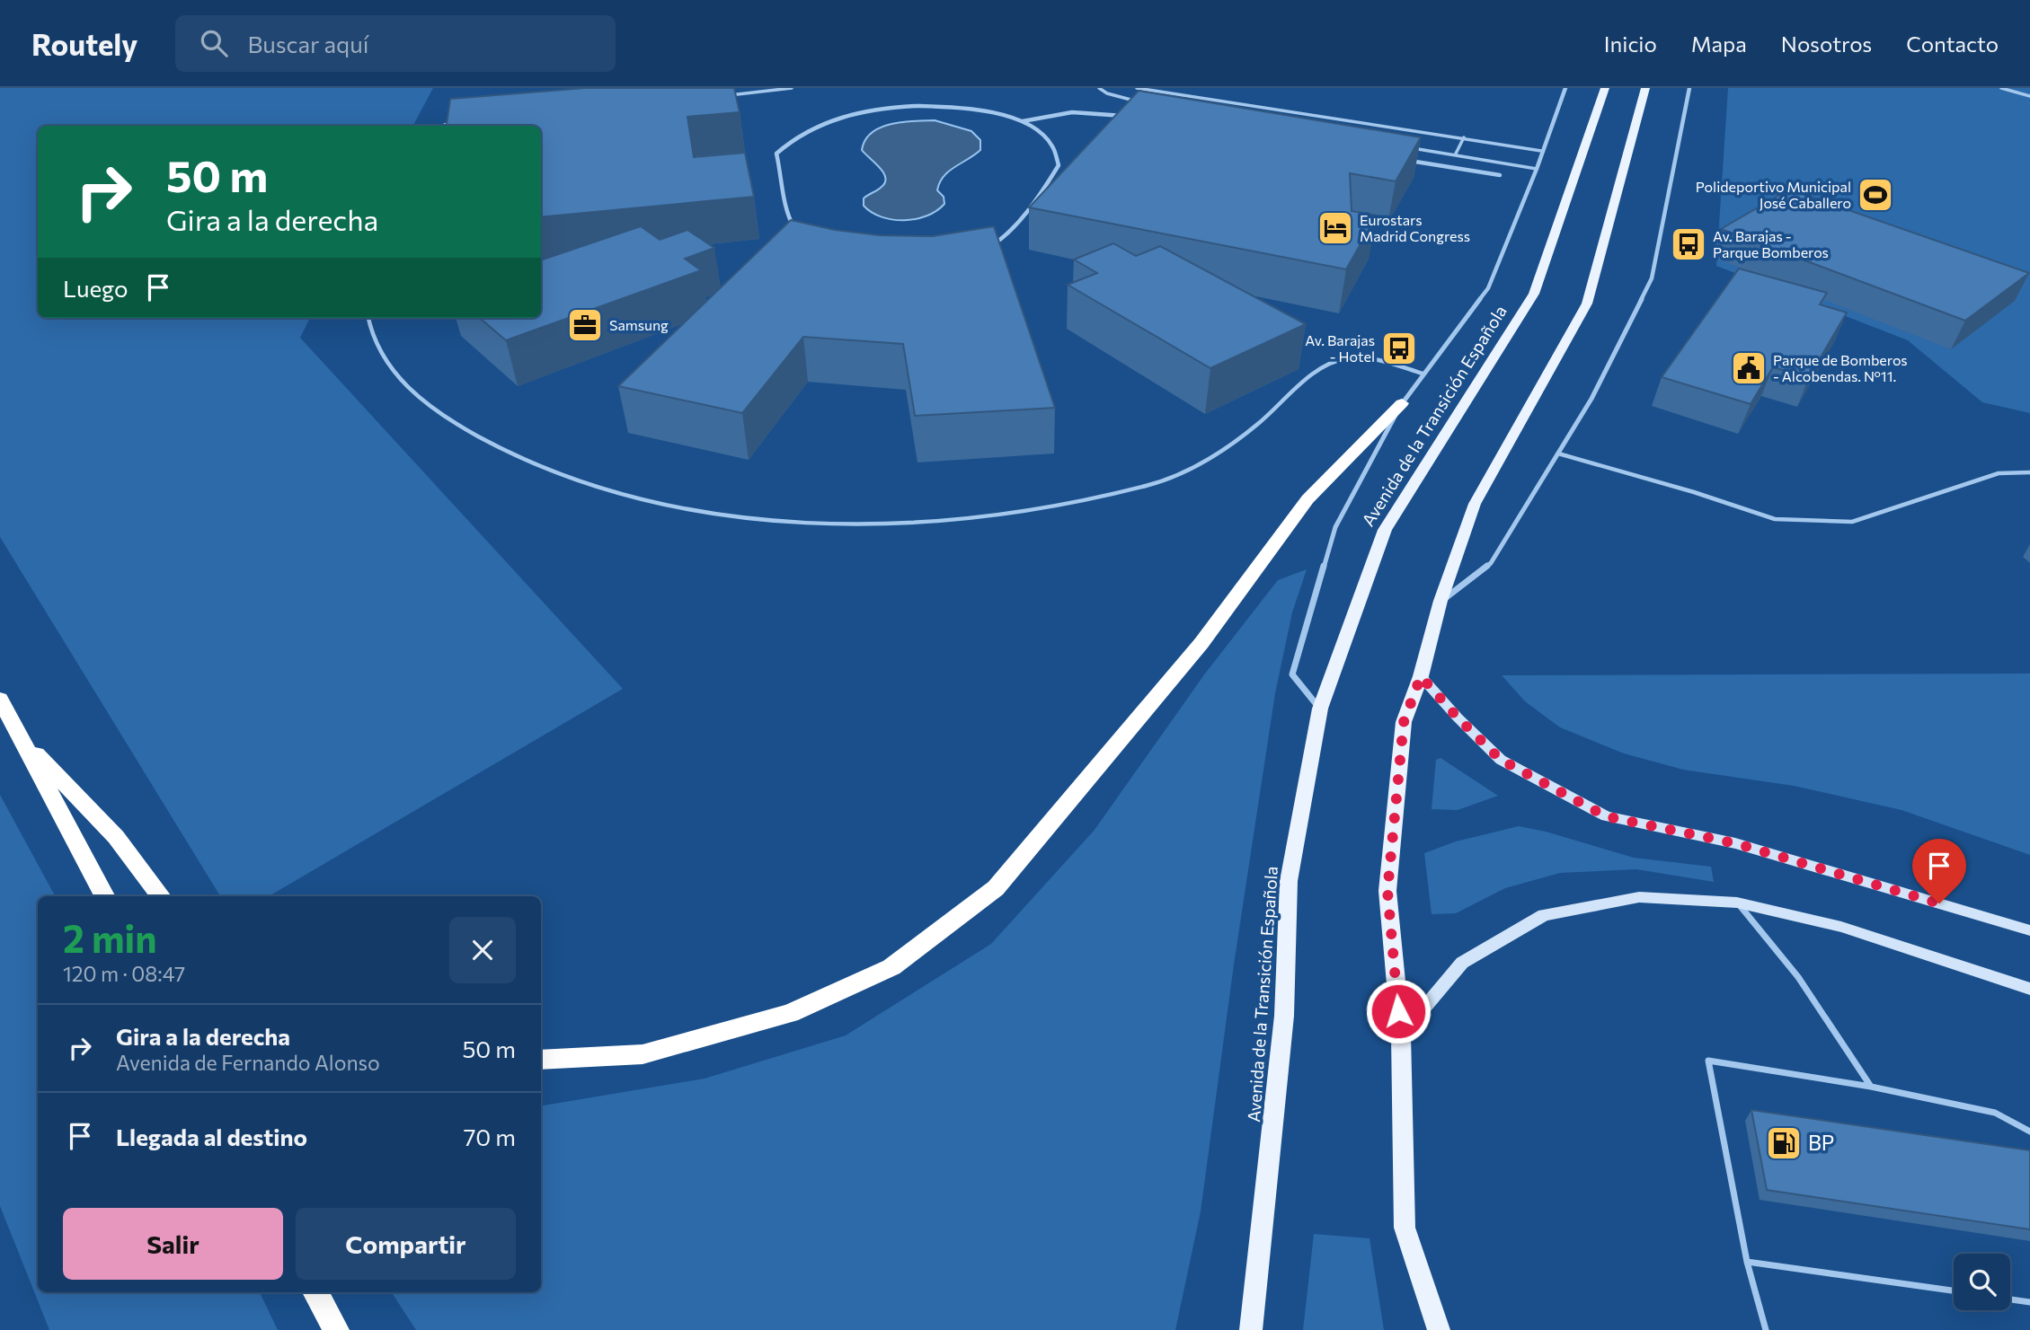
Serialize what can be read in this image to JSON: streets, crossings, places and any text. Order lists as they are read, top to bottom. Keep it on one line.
{"streets":{"main road":["Avenida de la Transición Española"]},"places":{"sports":["Polideportivo Municipal José Caballero"],"hotel":["Eurostars Madrid Congress"],"bus stop":["Av. Barajas - Parque Bomberos","Av. Barajas - Hotel"],"office":["Samsung"],"public building":["Parque de Bomberos - Alcobendas. Nº11."],"fuel station":["BP"]},"page":{"header":"Routely","search":"Buscar aquí","nav":["Inicio","Mapa","Nosotros","Contacto"],"turn":["50 m","Gira a la derecha"],"then":"Luego","heading":["2 min","120 m · 08:47"],"list":[{"name":"Gira a la derecha","note":"Avenida de Fernando Alonso","value":"50 m"},{"name":"Llegada al destino","value":"70 m"}],"buttons":["Salir","Compartir"]}}
